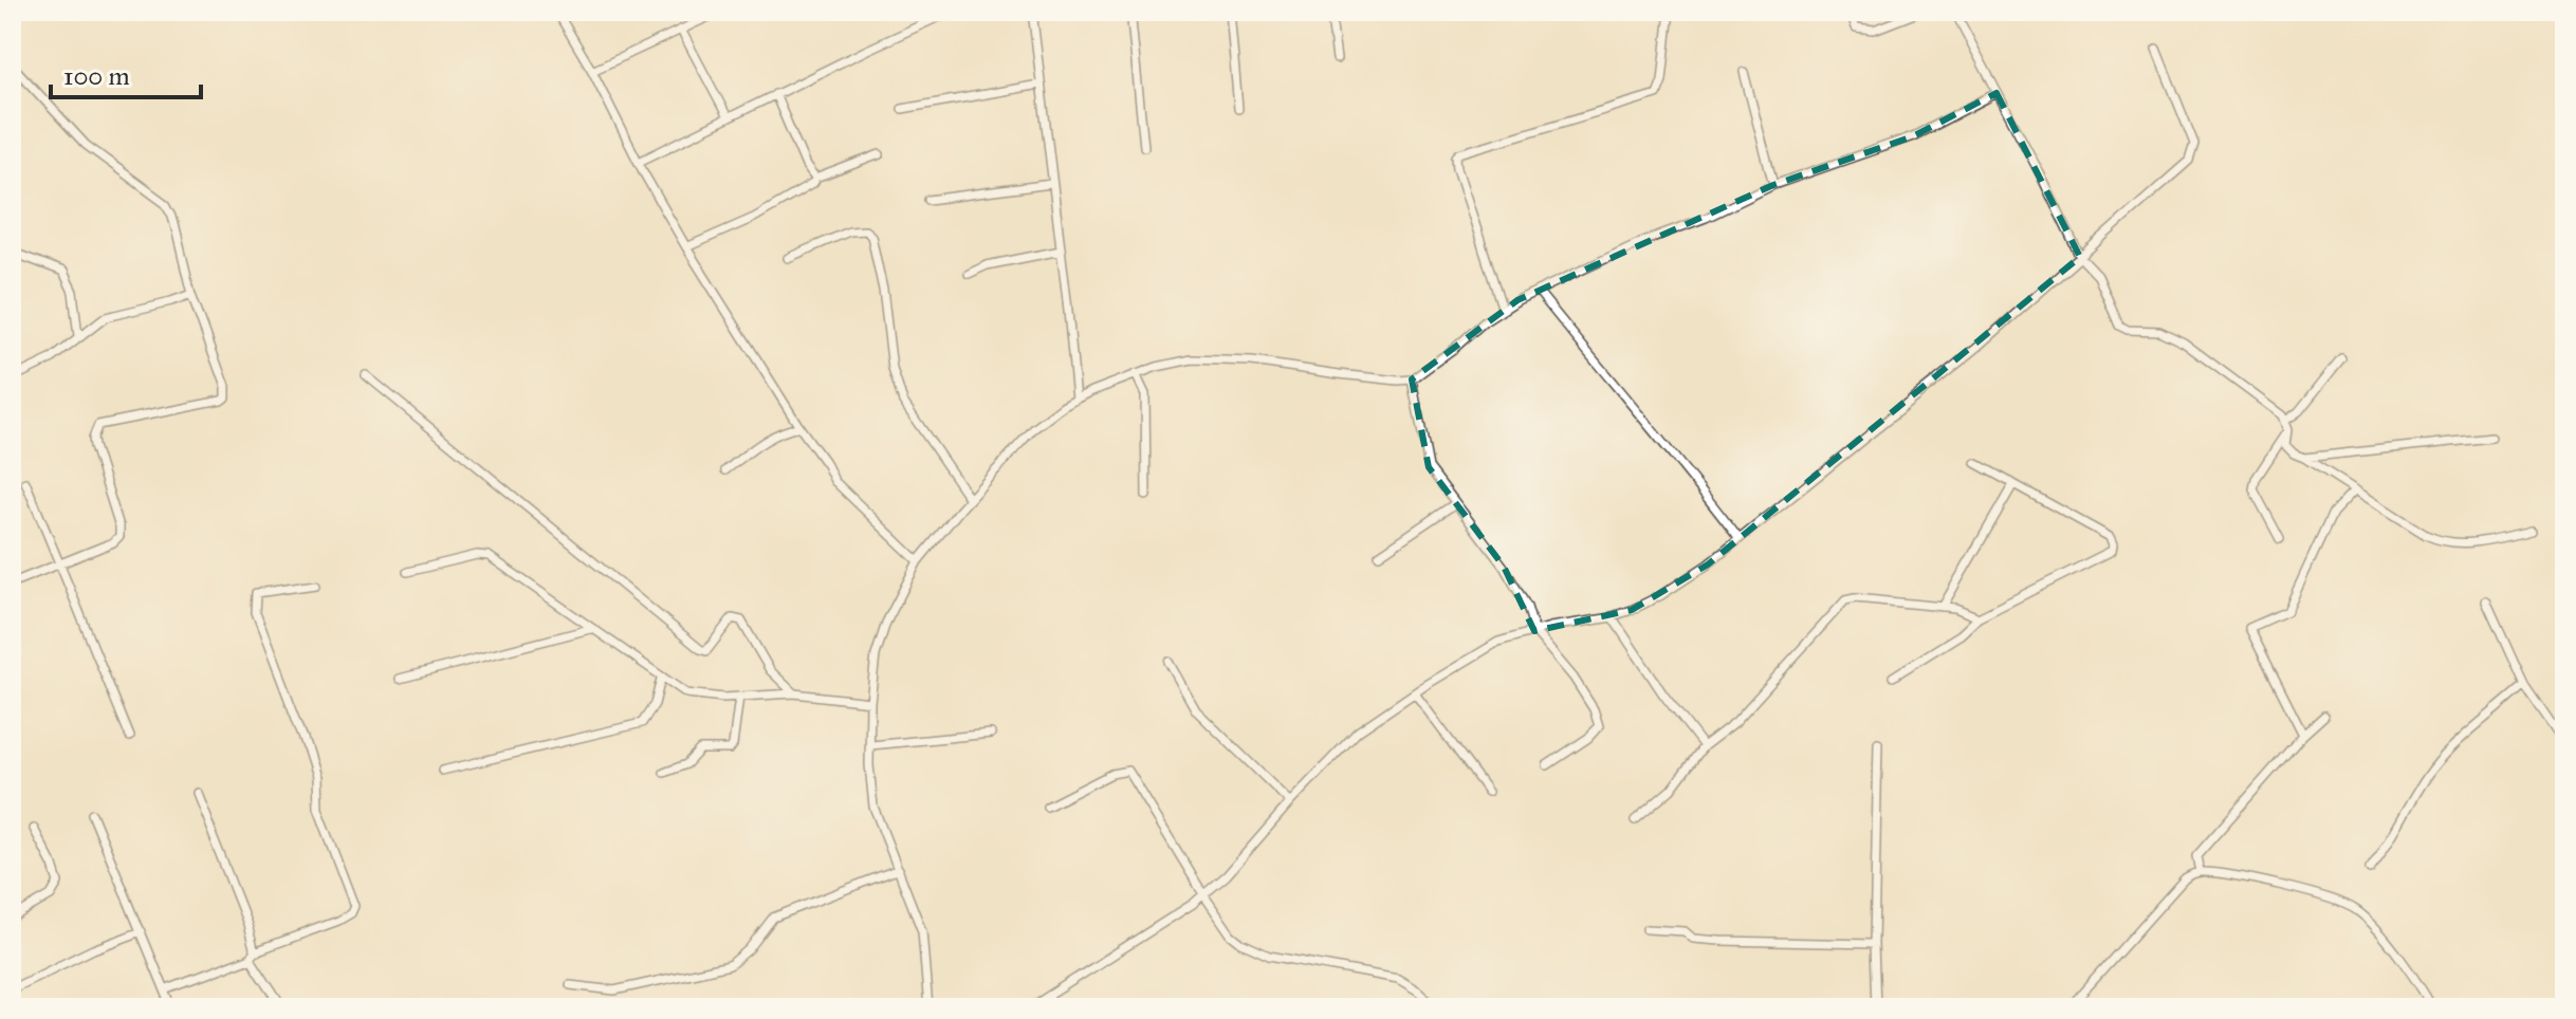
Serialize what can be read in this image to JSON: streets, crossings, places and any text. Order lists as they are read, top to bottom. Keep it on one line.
{"scale_bar":"100 m"}
